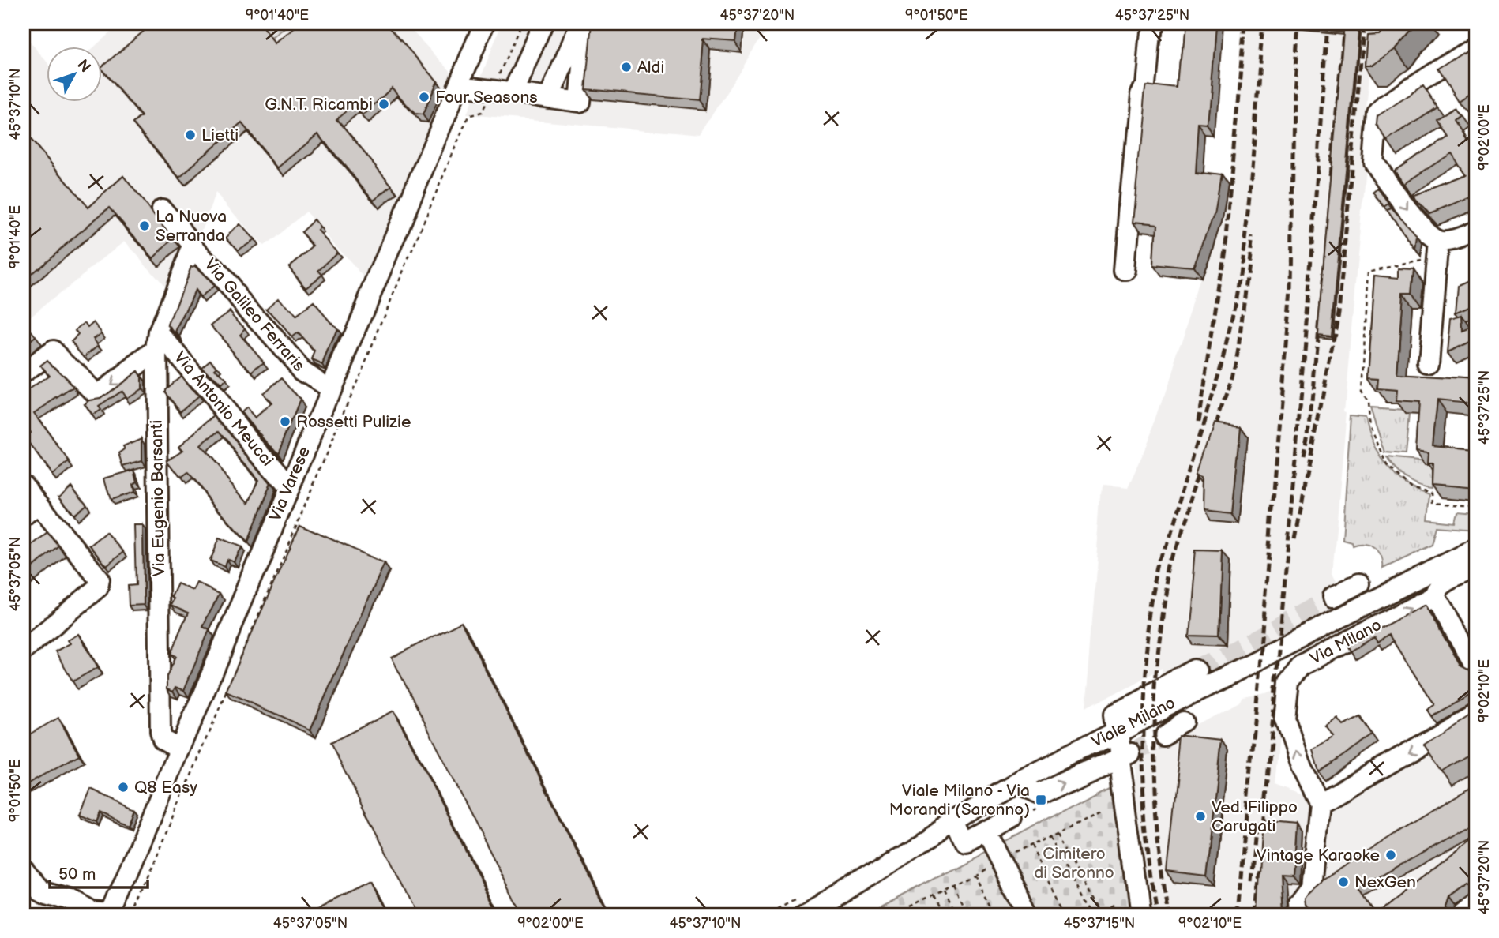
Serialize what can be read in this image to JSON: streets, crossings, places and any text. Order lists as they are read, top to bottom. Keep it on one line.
{"streets":{"street":["Via Galileo Ferraris","Via Antonio Meucci","Via Varese","Via Eugenio Barsanti","Via Milano","Viale Milano"]},"crossings":[["Via Galileo Ferraris","Via Varese"],["Via Galileo Ferraris","Via Eugenio Barsanti"],["Via Antonio Meucci","Via Varese"],["Via Antonio Meucci","Via Eugenio Barsanti"],["Via Varese","Via Eugenio Barsanti"]],"parks":["Cimitero di Saronno"],"places":{"other":["Aldi","Four Seasons","G.N.T. Ricambi","Lietti","La Nuova Serranda","Rossetti Pulizie","Q8 Easy","Ved. Filippo Carugati","Vintage Karaoke","NexGen"],"transit":["Viale Milano - Via Morandi (Saronno)"]},"scale_bar":"50 m","north":"top right","coordinates":["9°01'40\"E","45°37'20\"N","9°01'50\"E","45°37'25\"N","45°37'10\"N","9°02'00\"E","45°37'05\"N","9°02'10\"E","45°37'15\"N"]}
